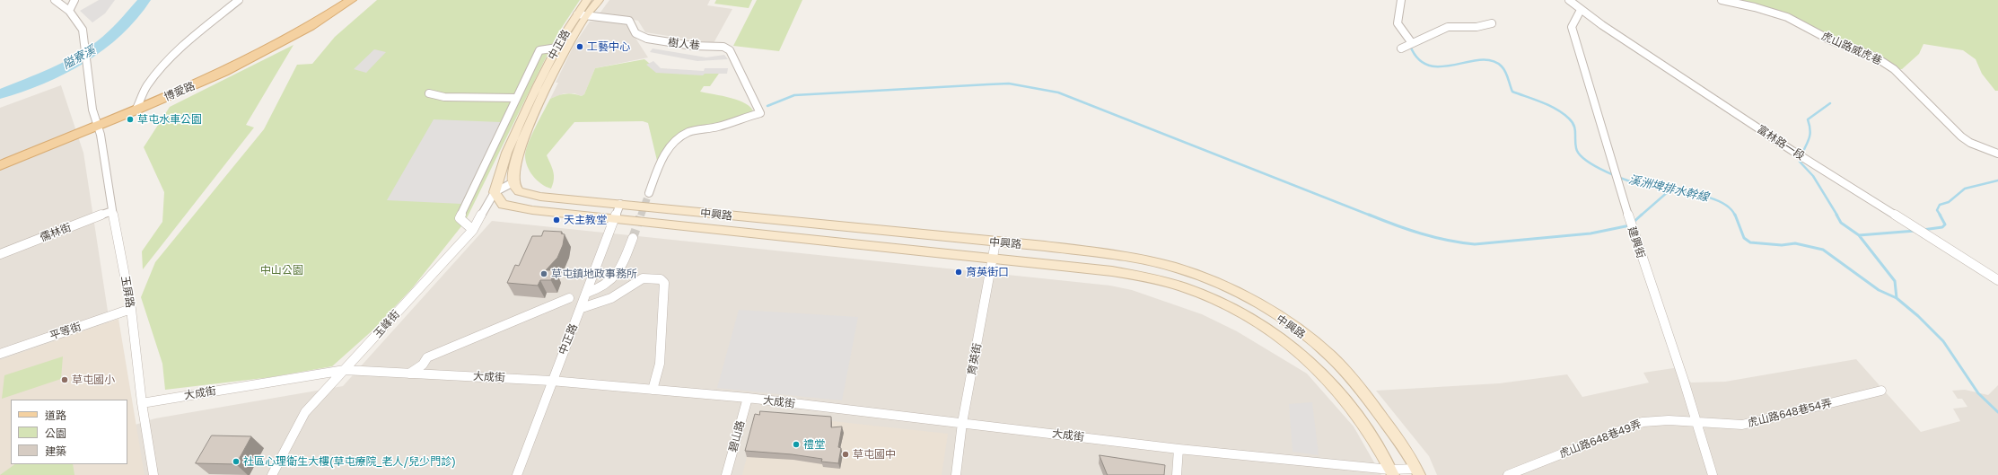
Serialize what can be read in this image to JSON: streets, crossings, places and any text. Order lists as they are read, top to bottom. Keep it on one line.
{"streets":{"main road":["博愛路"],"street":["樹人巷","中正路","虎山路威虎巷","富林路一段","中興路","儒林街","建興街","玉屏路","玉峰街","平等街","育英街","大成街","虎山路648巷54弄","碧山路","虎山路648巷49弄"]},"crossings":[["樹人巷","中正路"],["中正路","中興路"],["中正路","玉峰街"],["中正路","大成街"],["博愛路","玉屏路"],["富林路一段","建興街"],["中興路","玉峰街"],["中興路","育英街"],["中興路","大成街"],["儒林街","玉屏路"],["建興街","虎山路648巷54弄"],["建興街","虎山路648巷49弄"],["玉屏路","平等街"],["玉屏路","大成街"],["玉峰街","大成街"],["育英街","大成街"],["大成街","碧山路"],["虎山路648巷54弄","虎山路648巷49弄"]],"water":["隘寮溪","溪洲埤排水幹線"],"parks":["中山公園"],"places":["工藝中心","草屯水車公園","天主教堂","育英街口","草屯鎮地政事務所","草屯國小","禮堂","草屯國中","社區心理衛生大樓(草屯療院_老人/兒少門診)"],"legend":["道路","公園","建築"]}
